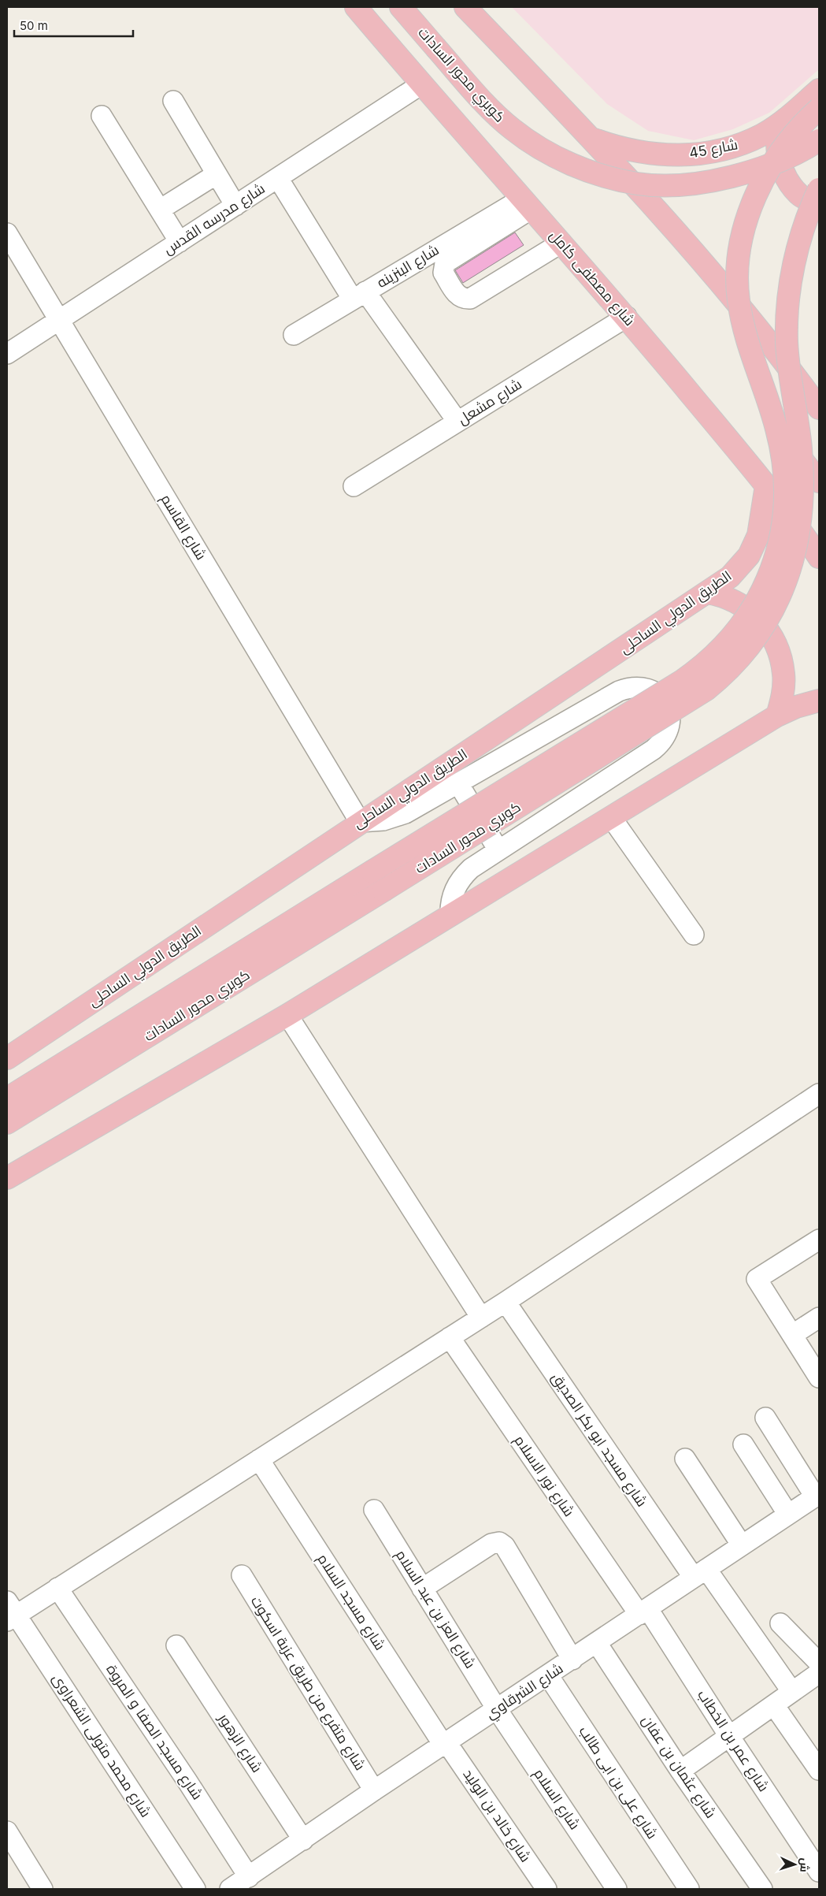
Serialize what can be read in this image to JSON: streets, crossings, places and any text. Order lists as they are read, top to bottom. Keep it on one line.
{"streets":{"main road":["كوبري محور السادات","شارع 45","شارع مصطفى كامل","الطريق الدولي الساحلى"],"street":["شارع مدرسه القدس","شارع البنزينه","شارع مشعل","شارع القاسم","شارع مسجد ابو بكر الصديق","شارع نور الاسلام","شارع مسجد السلام","شارع العز بن عبد السلام","شارع متفرع من طريق عزبة اسكوت","شارع الشرقاوي","شارع مسجد الصفا و المروة","شارع عمر بن الخطاب","شارع الزهور","شارع محمد متولى الشعراوى","شارع عثمان بن عفان","شارع على بن ابى طالب","شارع السلام","شارع خالد بن الوليد"]},"crossings":[["شارع مدرسه القدس","شارع مصطفى كامل"],["شارع مدرسه القدس","شارع القاسم"],["شارع البنزينه","شارع مصطفى كامل"],["شارع مصطفى كامل","شارع مشعل"],["شارع مصطفى كامل","الطريق الدولي الساحلى"],["شارع القاسم","الطريق الدولي الساحلى"],["شارع مسجد ابو بكر الصديق","شارع الشرقاوي"],["شارع نور الاسلام","شارع الشرقاوي"],["شارع نور الاسلام","شارع عمر بن الخطاب"],["شارع مسجد السلام","شارع الشرقاوي"],["شارع مسجد السلام","شارع خالد بن الوليد"],["شارع العز بن عبد السلام","شارع الشرقاوي"],["شارع العز بن عبد السلام","شارع السلام"],["شارع متفرع من طريق عزبة اسكوت","شارع الشرقاوي"],["شارع الشرقاوي","شارع مسجد الصفا و المروة"],["شارع الشرقاوي","شارع عمر بن الخطاب"],["شارع الشرقاوي","شارع الزهور"],["شارع الشرقاوي","شارع عثمان بن عفان"],["شارع الشرقاوي","شارع على بن ابى طالب"],["شارع الشرقاوي","شارع السلام"],["شارع الشرقاوي","شارع خالد بن الوليد"]],"scale_bar":"50 m","north":"right"}
